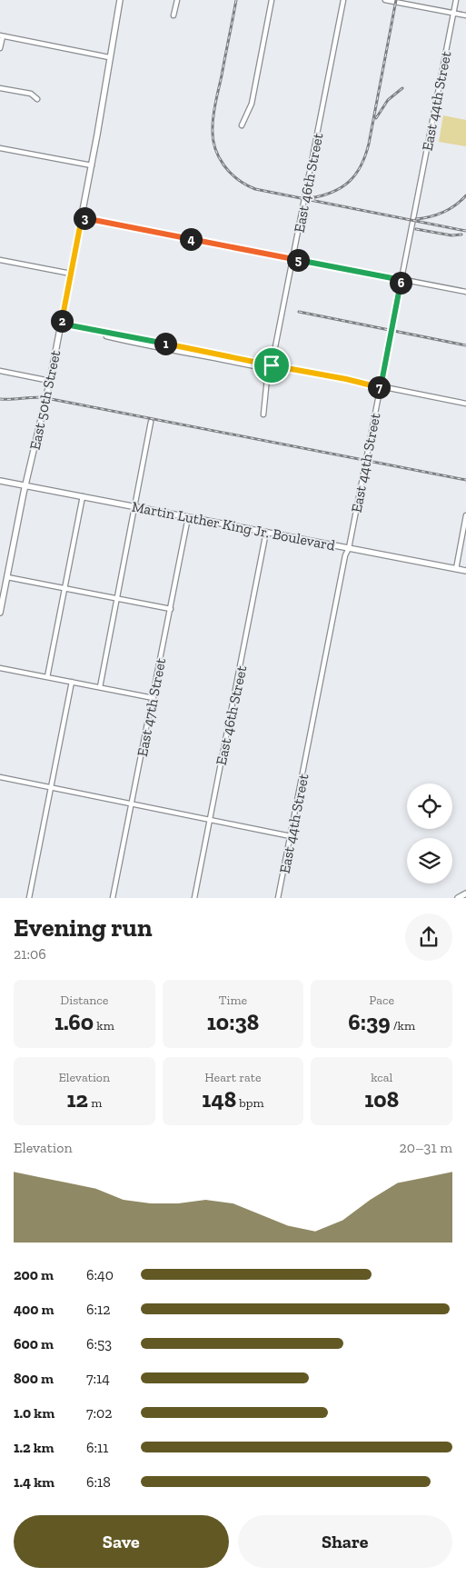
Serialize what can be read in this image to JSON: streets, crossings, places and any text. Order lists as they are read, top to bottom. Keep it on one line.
{"streets":{"main road":["East 50th Street","Martin Luther King Jr. Boulevard"],"street":["East 44th Street","East 46th Street","East 47th Street"]},"crossings":[["East 44th Street","Martin Luther King Jr. Boulevard"],["East 46th Street","Martin Luther King Jr. Boulevard"],["East 50th Street","Martin Luther King Jr. Boulevard"],["Martin Luther King Jr. Boulevard","East 47th Street"]],"page":{"pins":["3","4","5","6","2","1","7"],"heading":["Evening run","21:06"],"stats":[["Distance","1.60 km"],["Time","10:38"],["Pace","6:39 /km"],["Elevation","12 m"],["Heart rate","148 bpm"],["kcal","108"]],"chart":["Elevation","20–31 m"],"list":[{"name":"200 m","note":"6:40"},{"name":"400 m","note":"6:12"},{"name":"600 m","note":"6:53"},{"name":"800 m","note":"7:14"},{"name":"1.0 km","note":"7:02"},{"name":"1.2 km","note":"6:11"},{"name":"1.4 km","note":"6:18"}],"buttons":["Save","Share"]}}
